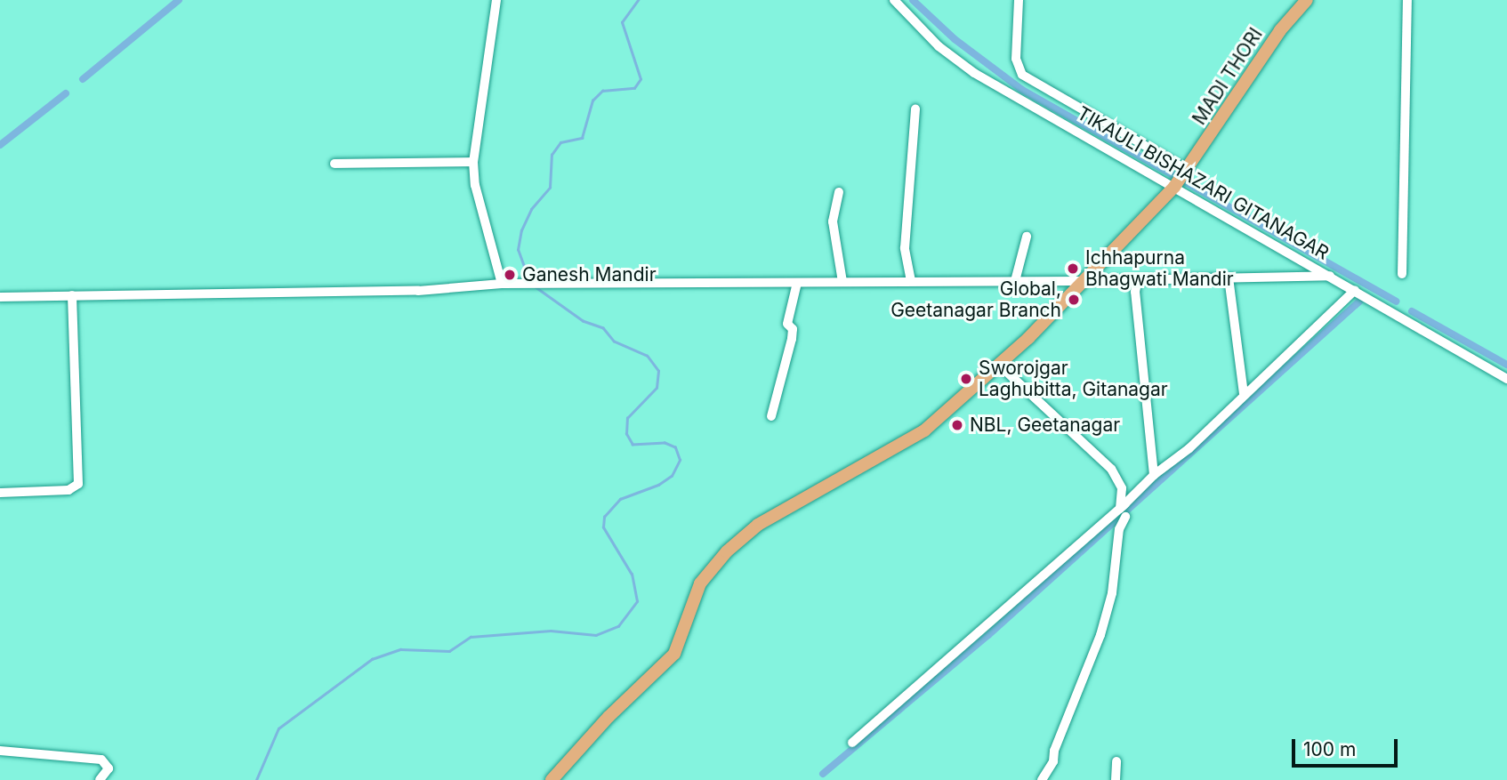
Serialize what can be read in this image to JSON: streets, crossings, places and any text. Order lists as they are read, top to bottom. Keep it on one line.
{"streets":{"main road":["MADI THORI"],"street":["TIKAULI BISHAZARI GITANAGAR"]},"crossings":[["MADI THORI","TIKAULI BISHAZARI GITANAGAR"]],"places":["Ichhapurna Bhagwati Mandir","Ganesh Mandir","Global, Geetanagar Branch","Sworojgar Laghubitta, Gitanagar","NBL, Geetanagar"],"scale_bar":"100 m"}
